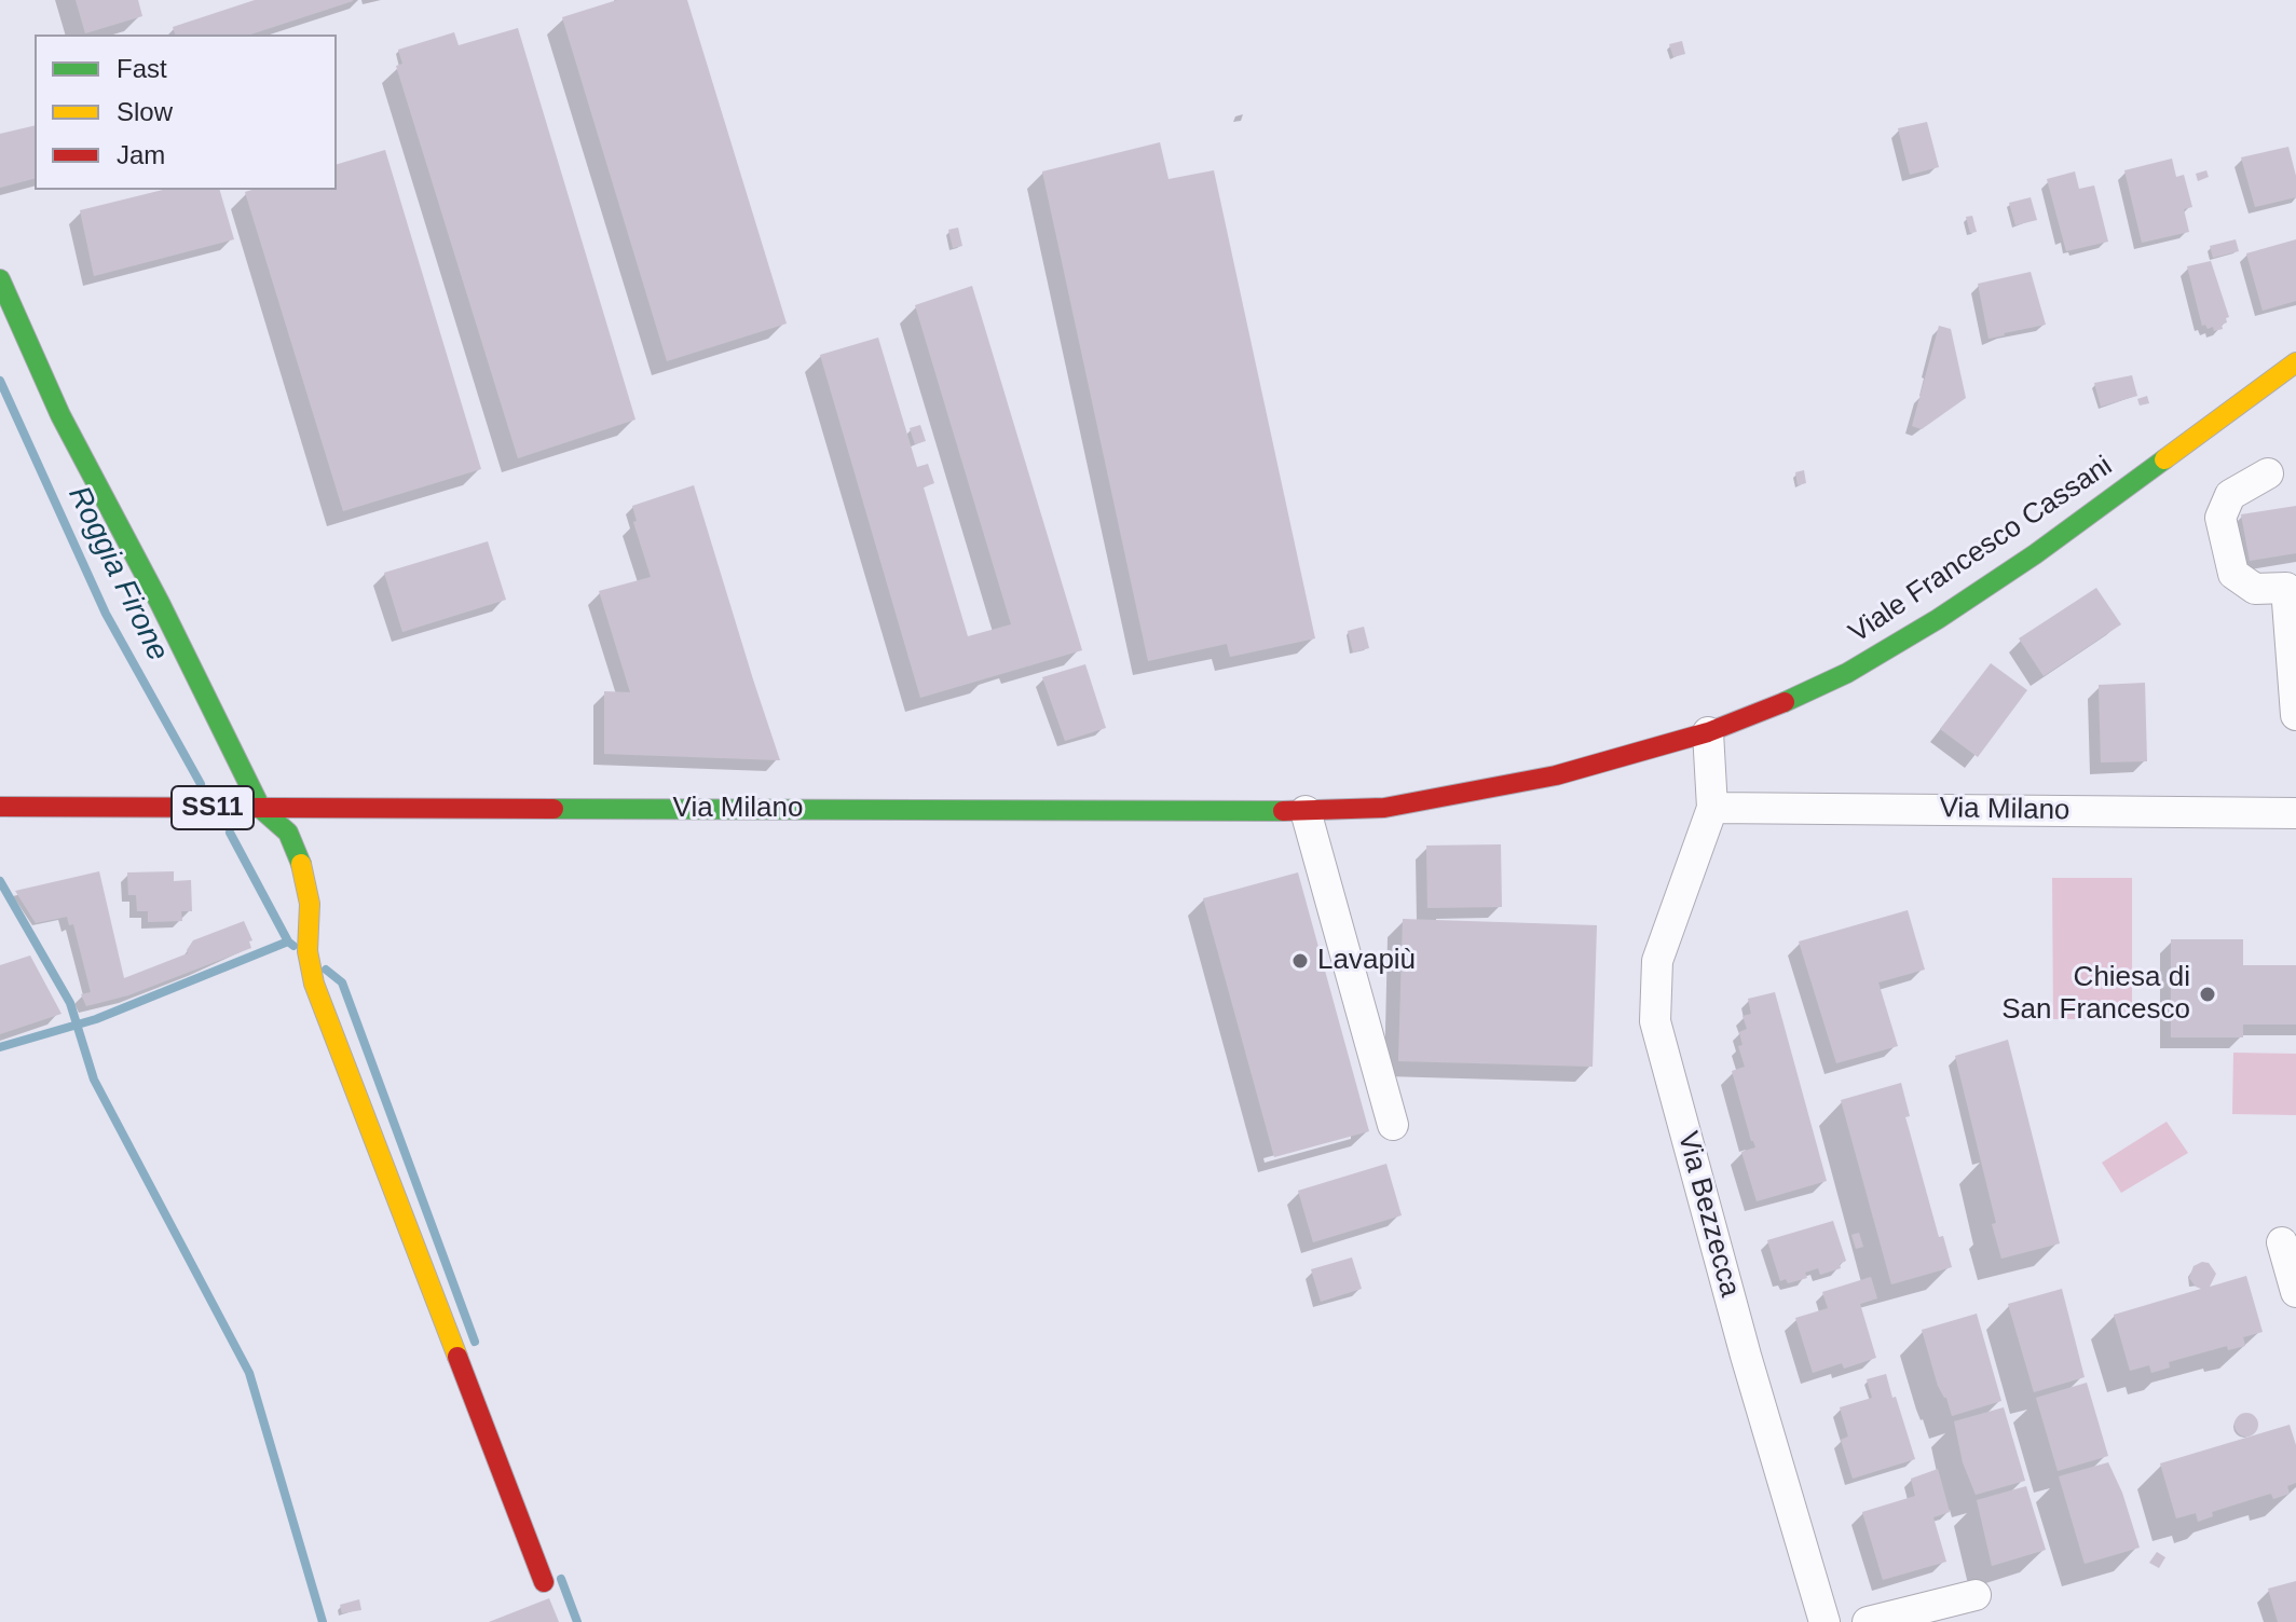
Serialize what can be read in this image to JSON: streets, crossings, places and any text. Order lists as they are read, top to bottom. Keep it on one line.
{"streets":{"main road":["Viale Francesco Cassani","SS11","Via Milano"],"street":["Via Bezzecca"]},"crossings":[["Viale Francesco Cassani","Via Milano"],["Via Milano","Via Bezzecca"]],"water":["Roggia Firone"],"places":["Lavapiù","Chiesa di San Francesco"],"legend":["Fast","Slow","Jam"]}
